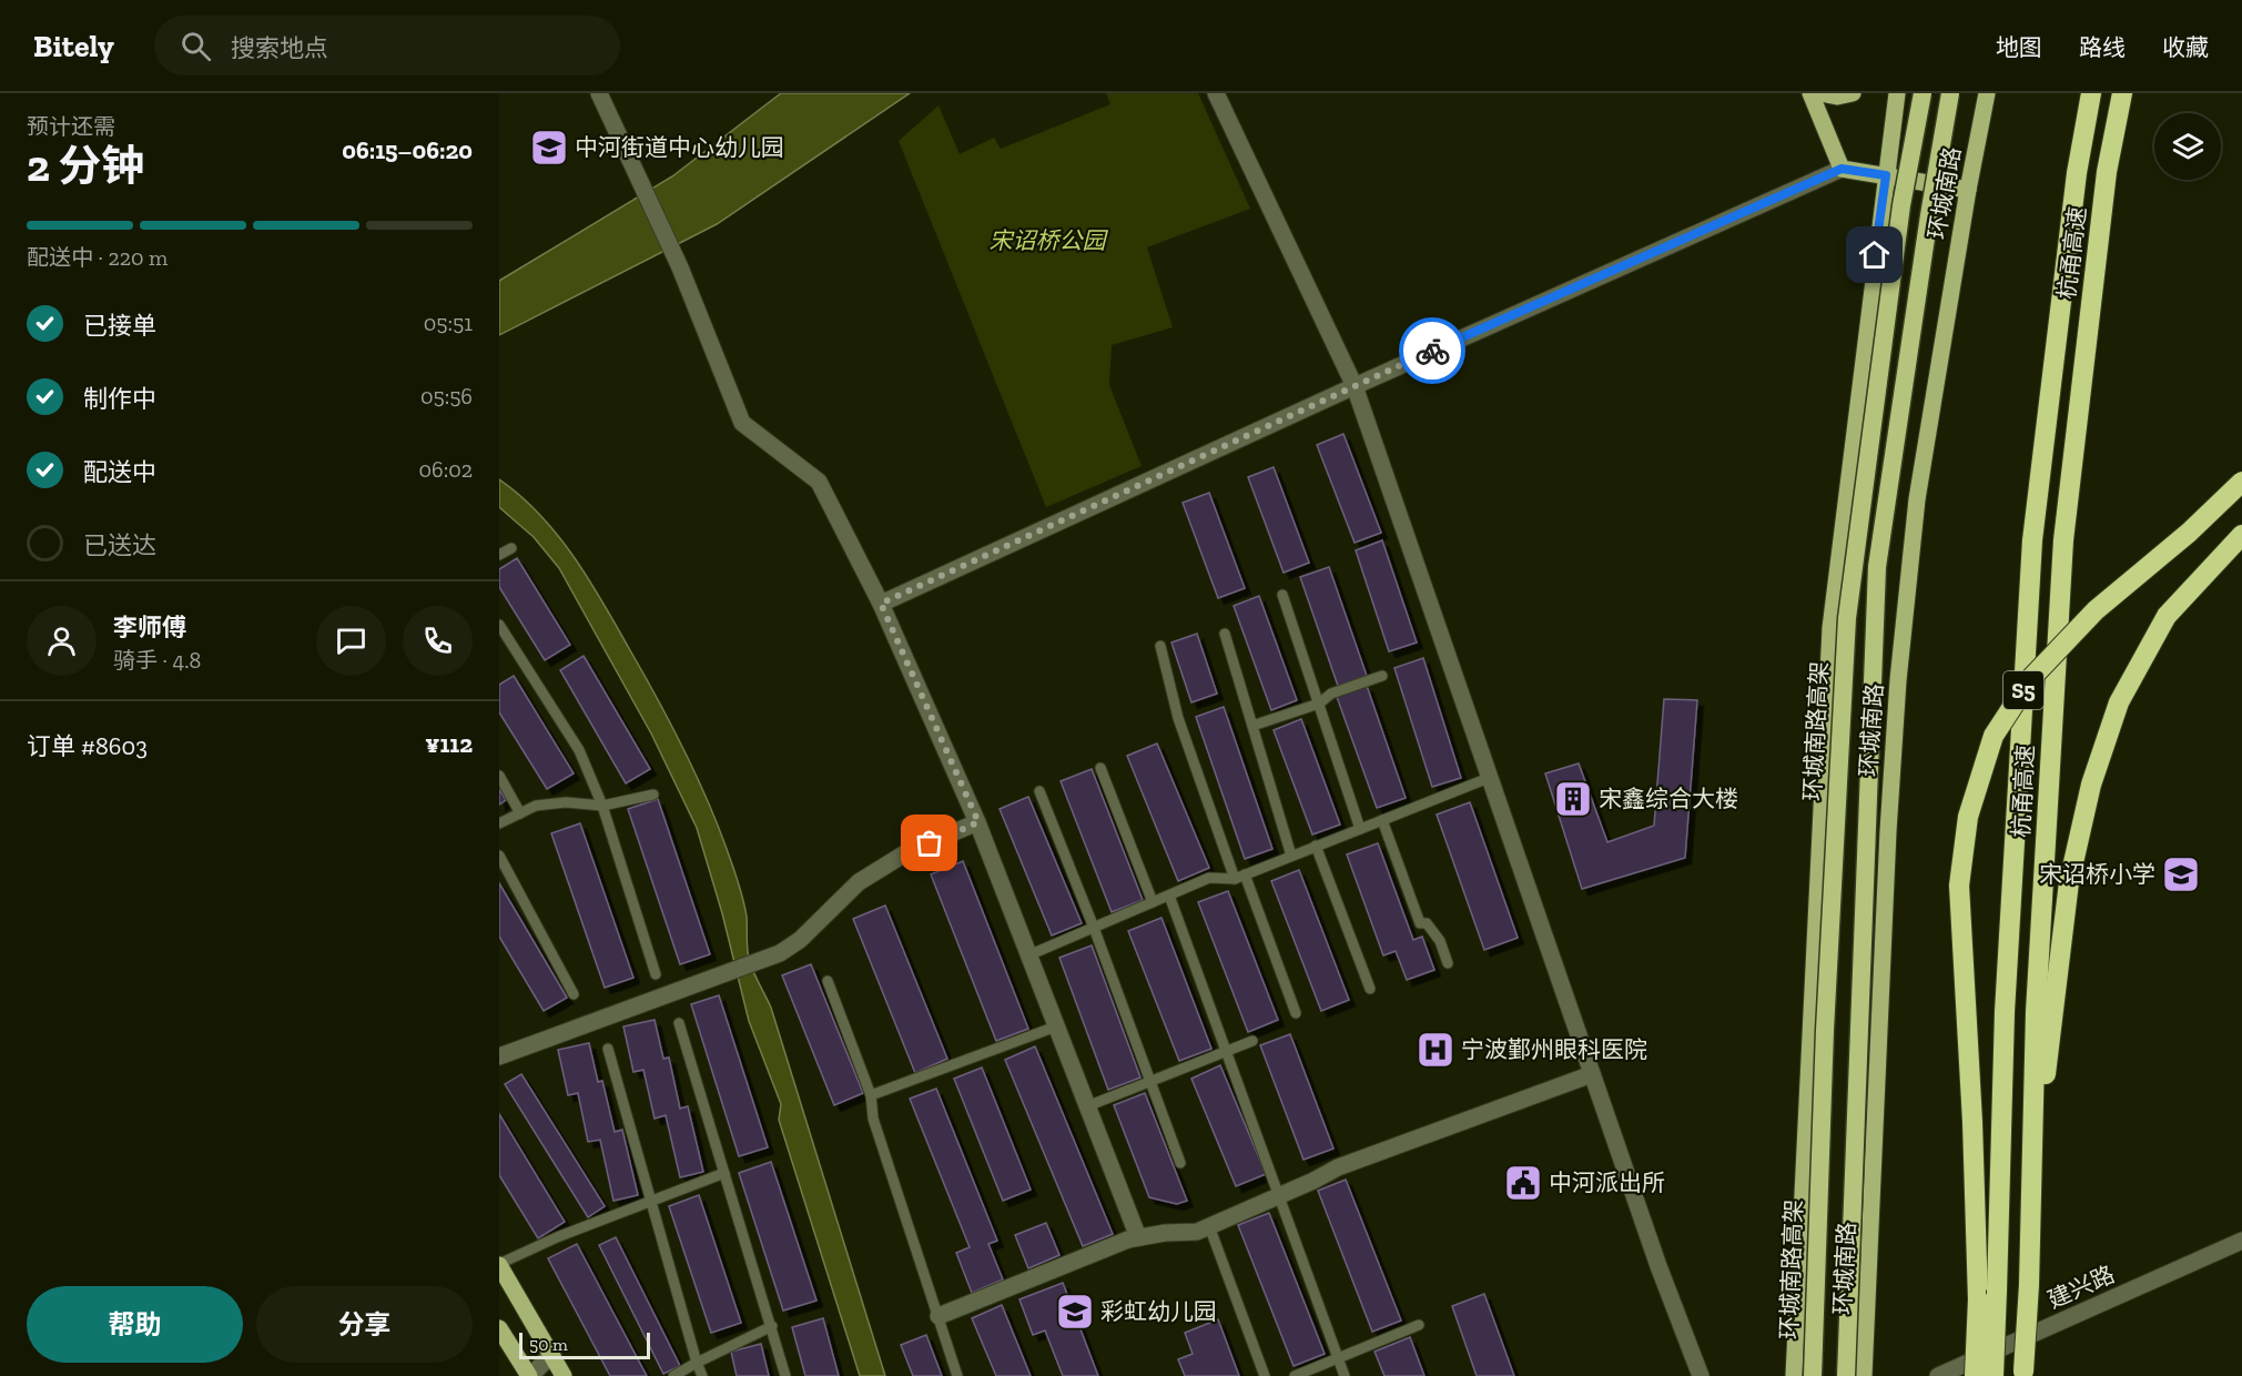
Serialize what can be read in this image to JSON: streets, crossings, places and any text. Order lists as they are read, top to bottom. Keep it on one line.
{"streets":{"highway":["杭甬高速","S5","环城南路高架"],"main road":["环城南路"],"street":["建兴路"]},"parks":["宋诏桥公园"],"places":{"school or university":["中河街道中心幼儿园","宋诏桥小学","彩虹幼儿园"],"building":["宋鑫综合大楼"],"hospital":["宁波鄞州眼科医院"],"public building":["中河派出所"]},"scale_bar":"50 m","page":{"header":"Bitely","search":"搜索地点","nav":["地图","路线","收藏"],"heading":["2 分钟","预计还需","06:15–06:20"],"panel":["李师傅","骑手 · 4.8","订单 #8603","¥112"],"bar":"配送中 · 220 m","list":[["已接单","05:51"],["制作中","05:56"],["配送中","06:02"],"已送达"],"buttons":["帮助","分享"],"scale":"50 m"}}
